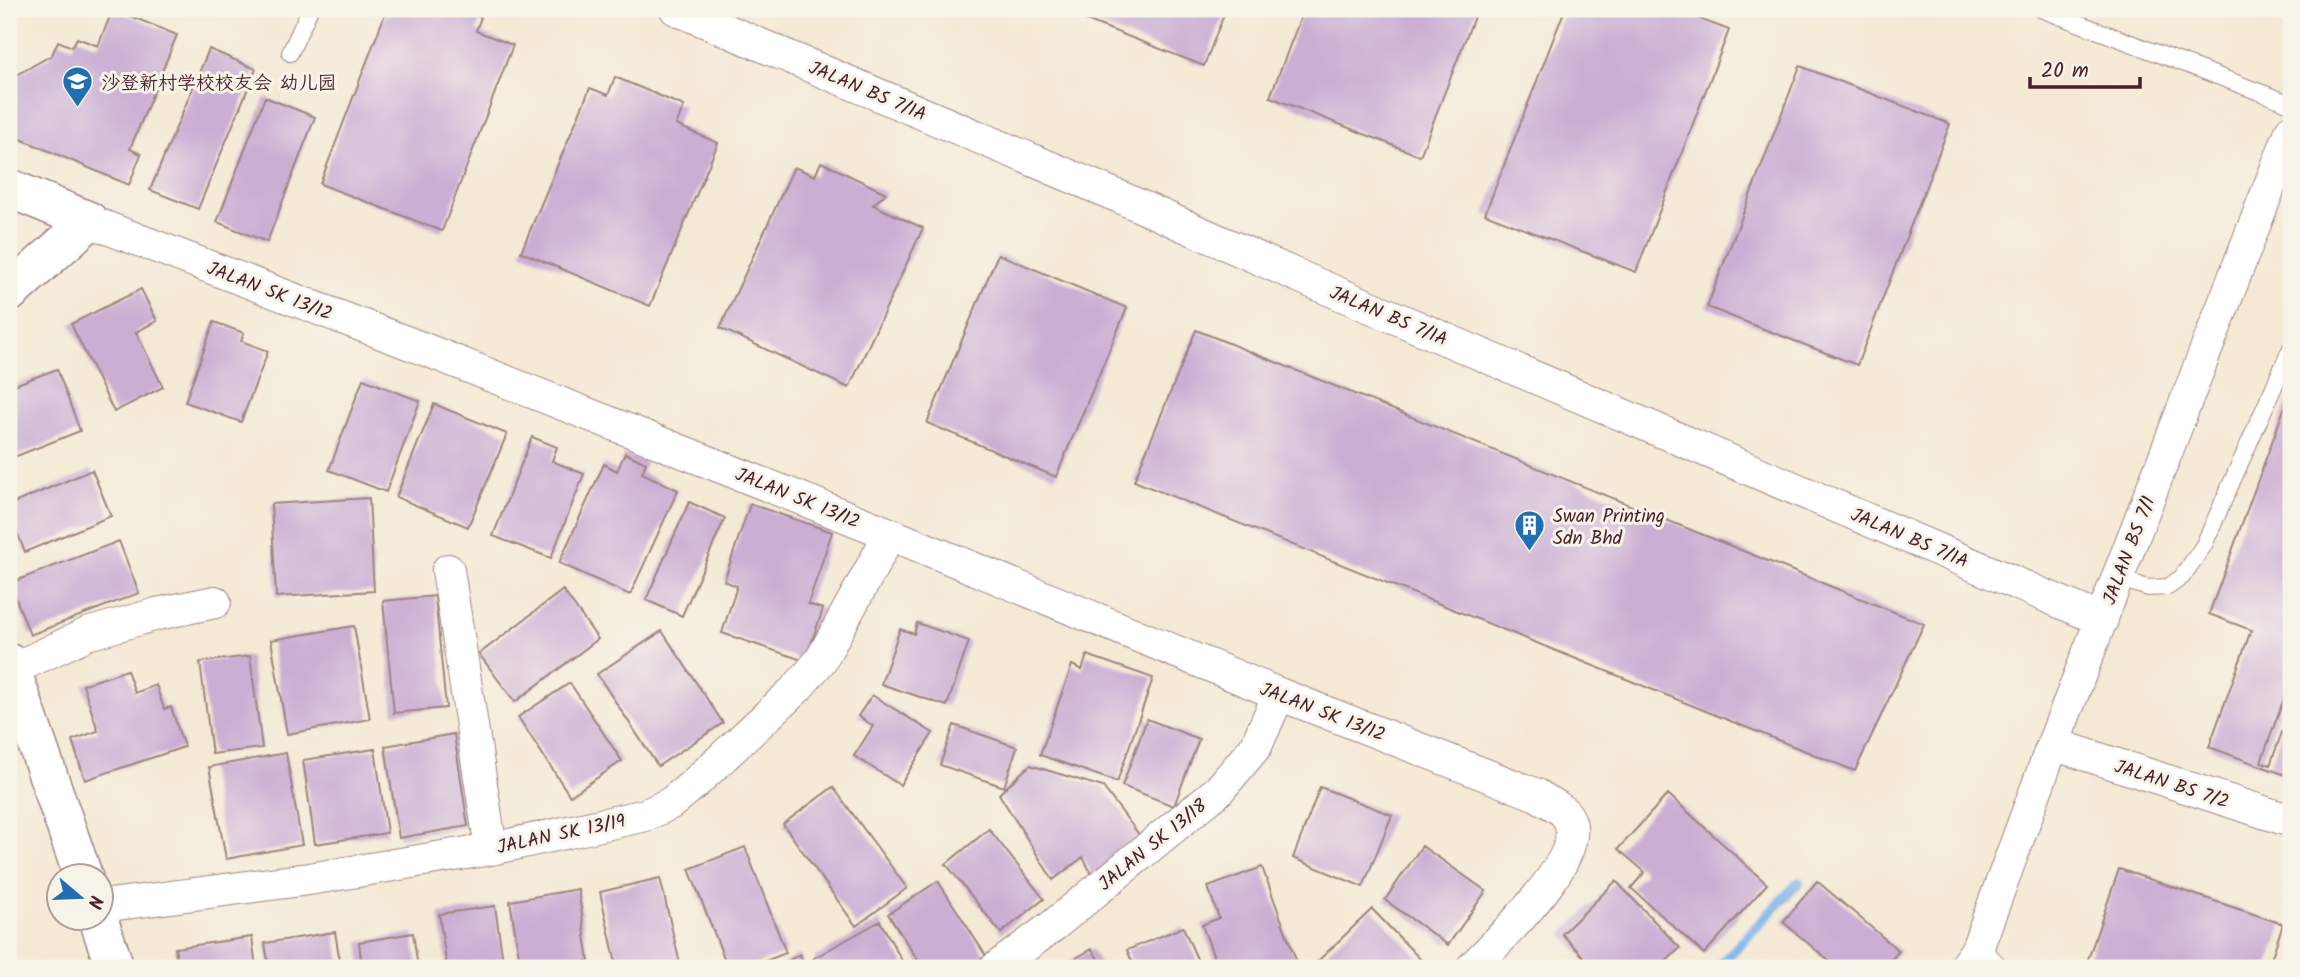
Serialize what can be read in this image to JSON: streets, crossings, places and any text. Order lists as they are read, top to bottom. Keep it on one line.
{"streets":{"street":["JALAN BS 7/1A","JALAN SK 13/12","JALAN BS 7/1","JALAN BS 7/2","JALAN SK 13/19","JALAN SK 13/18"]},"crossings":[["JALAN BS 7/1A","JALAN BS 7/1"],["JALAN SK 13/12","JALAN SK 13/19"],["JALAN SK 13/12","JALAN SK 13/18"],["JALAN BS 7/1","JALAN BS 7/2"]],"places":{"school or university":["沙登新村学校校友会 幼儿园"],"building":["Swan Printing Sdn Bhd"]},"scale_bar":"20 m","north":"right"}
